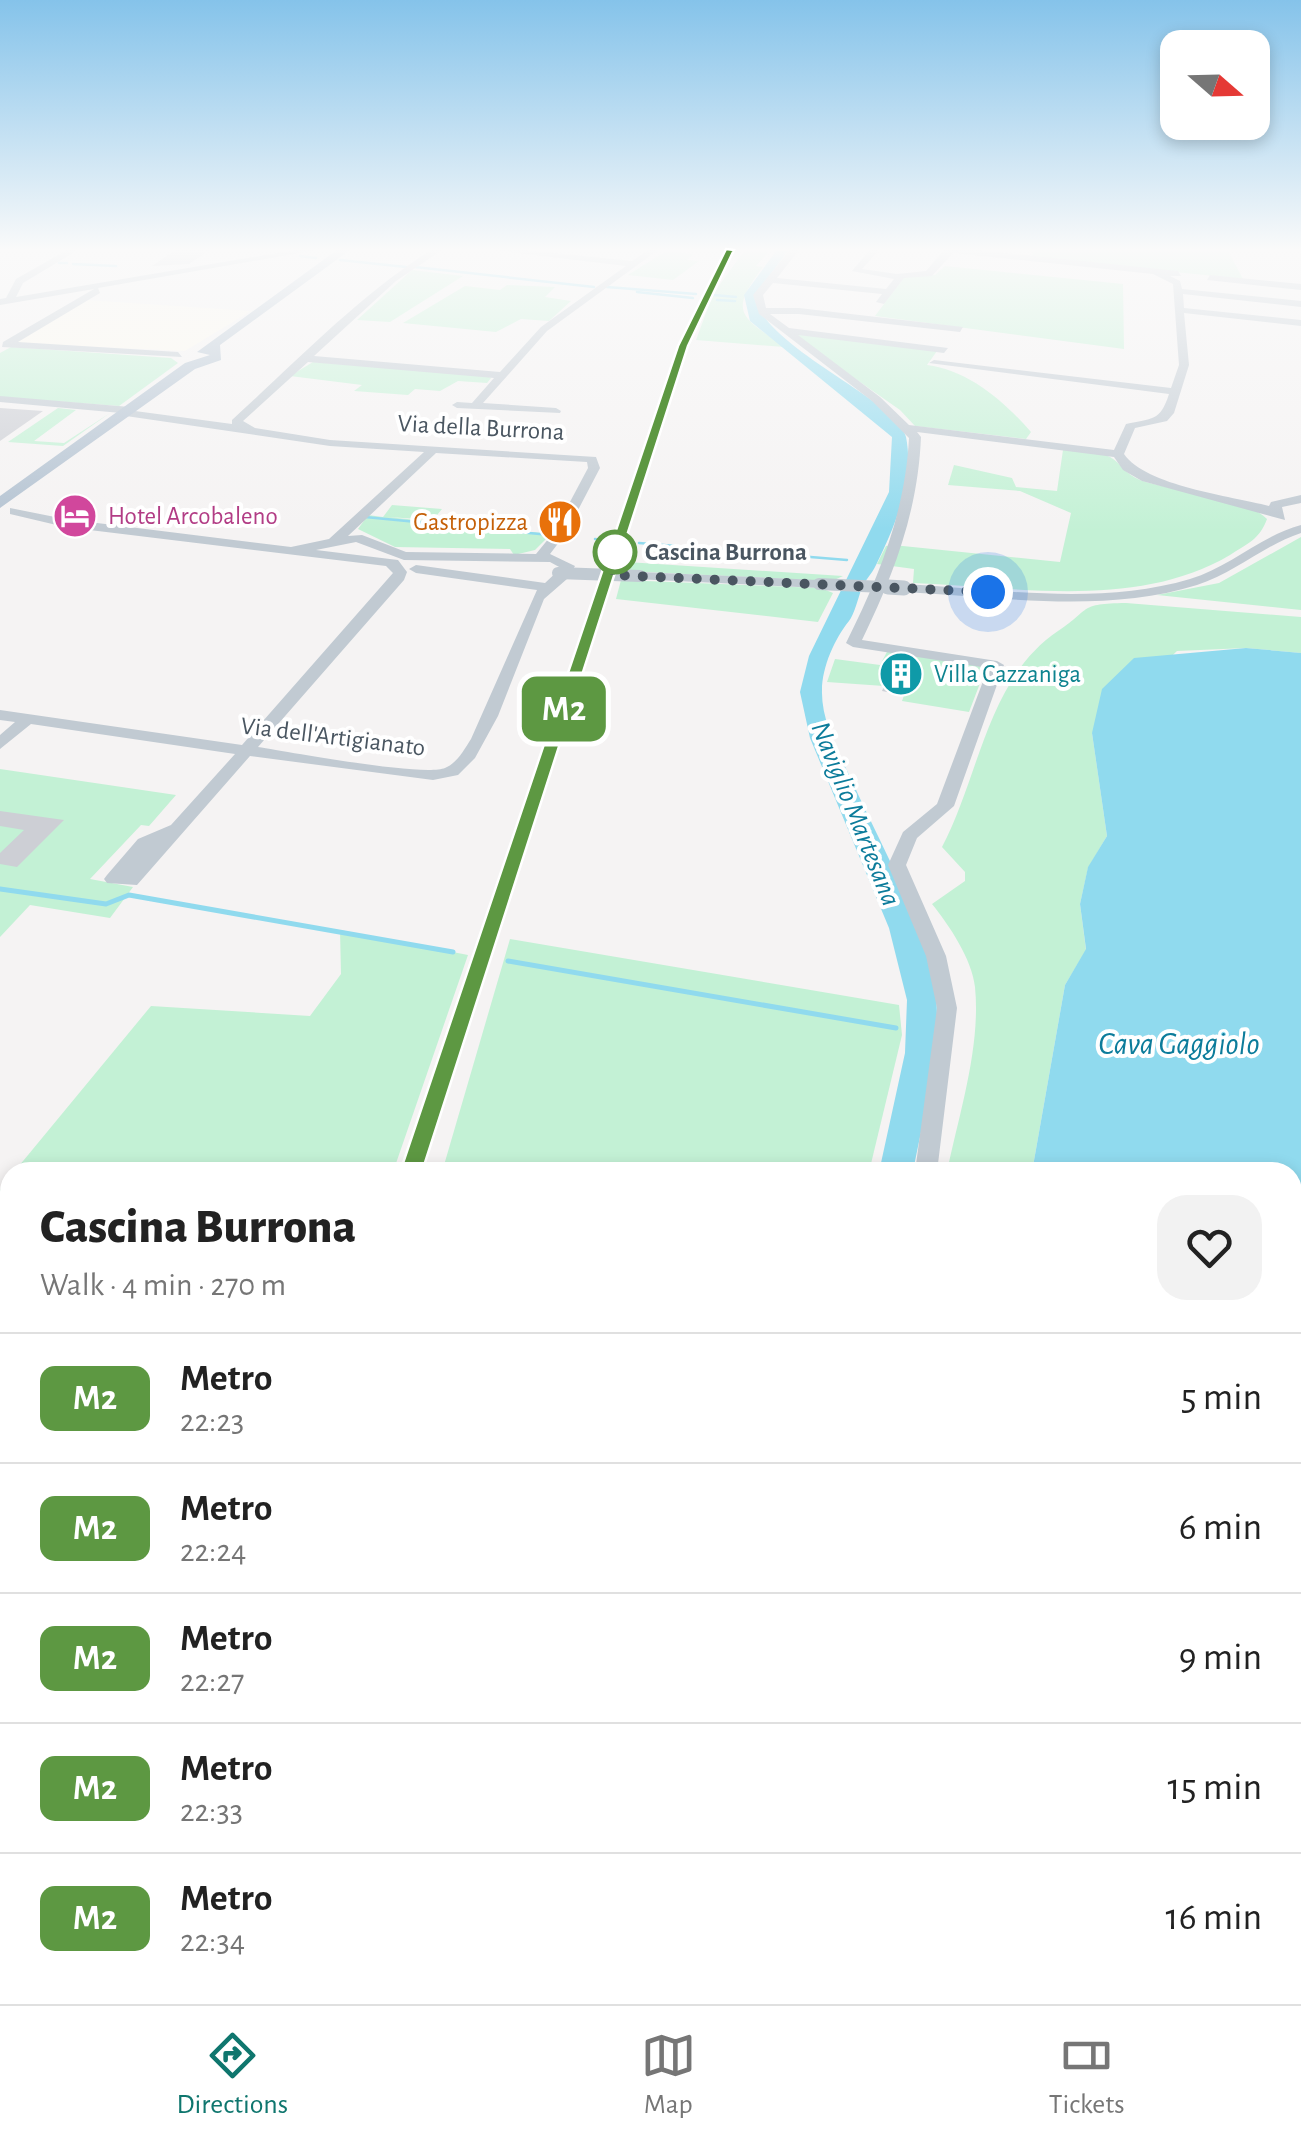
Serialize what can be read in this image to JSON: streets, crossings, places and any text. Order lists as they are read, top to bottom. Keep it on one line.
{"streets":{"street":["Via della Burrona","Via dell'Artigianato"]},"crossings":[["Via della Burrona","Via dell'Artigianato"]],"water":["Naviglio Martesana","Cava Gaggiolo"],"places":{"hotel":["Hotel Arcobaleno"],"restaurant":["Gastropizza"],"other":["Cascina Burrona"],"building":["Villa Cazzaniga"]},"lines":["metro line M2"],"north":"right","page":{"on_map":"M2","heading":["Cascina Burrona","Walk · 4 min · 270 m"],"list":[{"mark":"M2","name":"Metro","note":"22:23","value":"5 min"},{"mark":"M2","name":"Metro","note":"22:24","value":"6 min"},{"mark":"M2","name":"Metro","note":"22:27","value":"9 min"},{"mark":"M2","name":"Metro","note":"22:33","value":"15 min"},{"mark":"M2","name":"Metro","note":"22:34","value":"16 min"}],"tabs":["Directions","Map","Tickets"]}}
